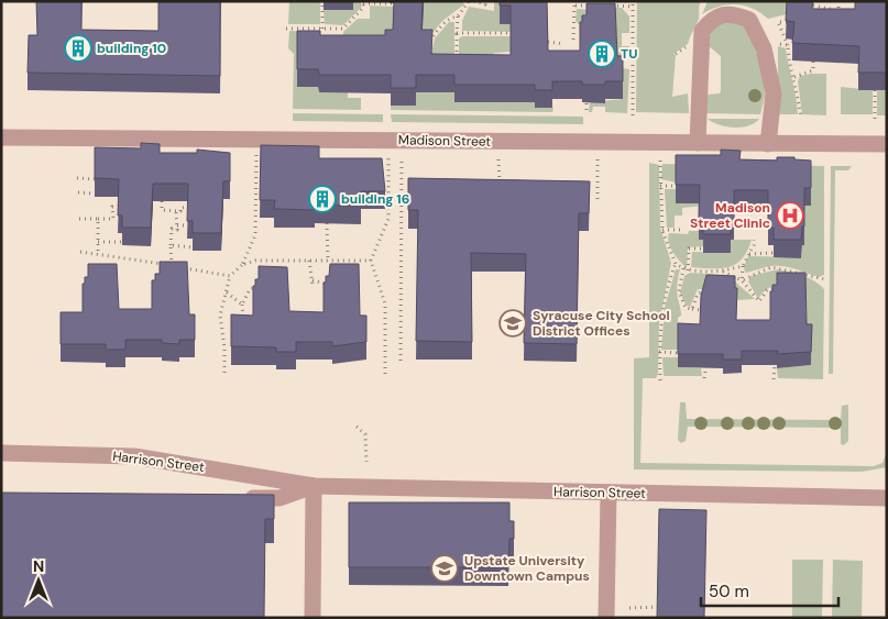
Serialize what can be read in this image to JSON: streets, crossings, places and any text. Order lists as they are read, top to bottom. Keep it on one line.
{"streets":{"street":["Madison Street","Harrison Street"]},"places":{"building":["building 10","TU","building 16"],"hospital":["Madison Street Clinic"],"school or university":["Syracuse City School District Offices","Upstate University Downtown Campus"]},"scale_bar":"50 m","north":"top"}
